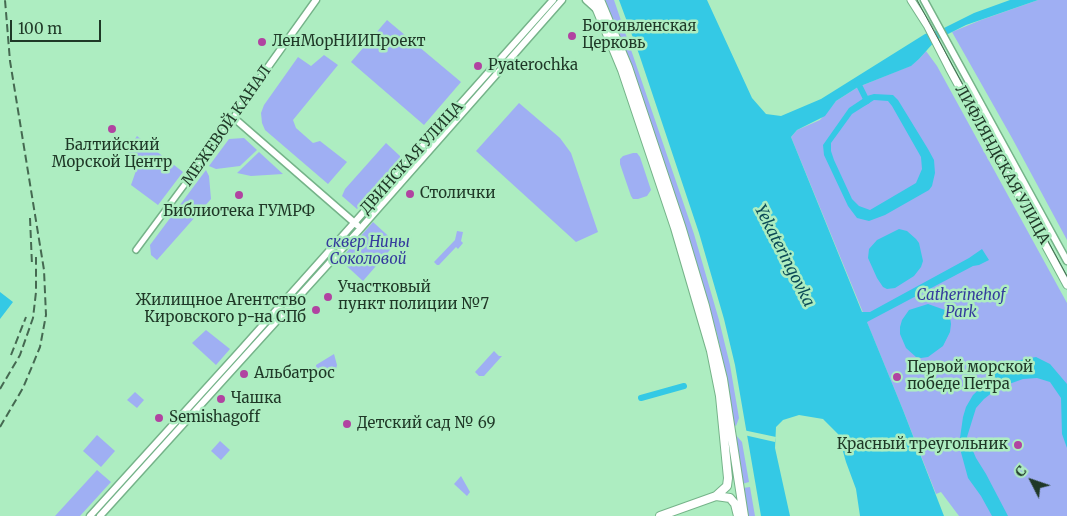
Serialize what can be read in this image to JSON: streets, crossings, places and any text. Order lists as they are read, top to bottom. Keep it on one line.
{"streets":{"main road":["ЛИФЛЯНДСКАЯ УЛИЦА"],"street":["МЕЖЕВОЙ КАНАЛ","ДВИНСКАЯ УЛИЦА"]},"water":["Yekateringovka"],"parks":["сквер Нины Соколовой","Catherinehof Park"],"places":["Богоявленская Церковь","ЛенМорНИИПроект","Pyaterochka","Балтийский Морской Центр","Столички","Библиотека ГУМРФ","Участковый пункт полиции №7","Жилищное Агентство Кировского р-на СПб","Альбатрос","Первой морской победе Петра","Чашка","Semishagoff","Детский сад № 69","Красный треугольник"],"scale_bar":"100 m","north":"top left"}
